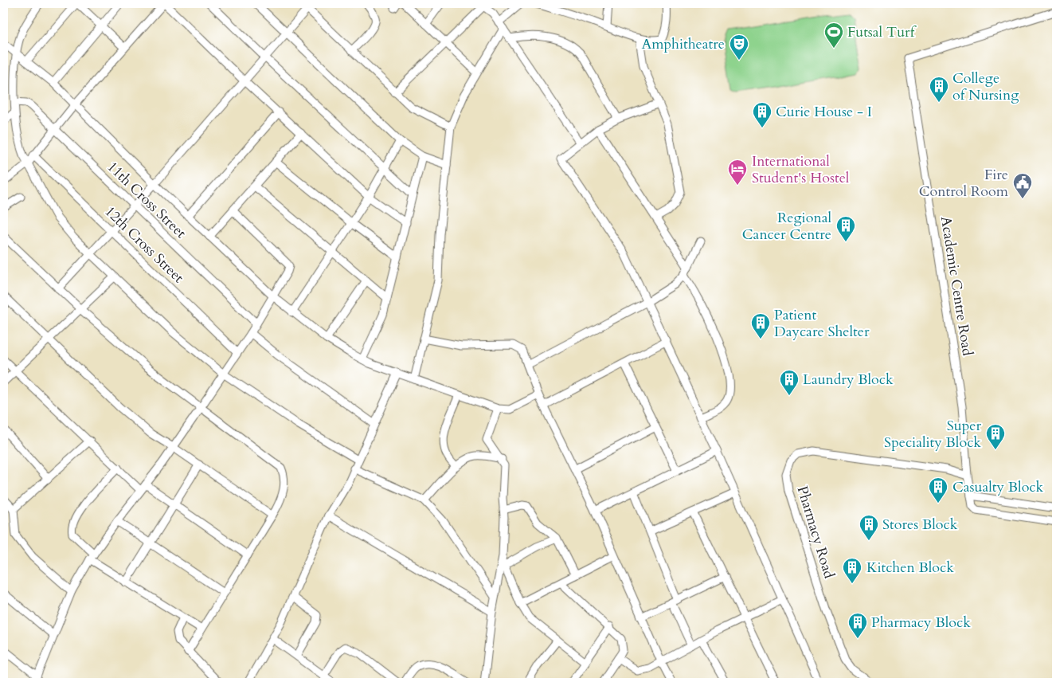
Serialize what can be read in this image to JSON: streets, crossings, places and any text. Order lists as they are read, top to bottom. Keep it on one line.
{"streets":{"street":["11th Cross Street","12th Cross Street","Academic Centre Road","Pharmacy Road"]},"crossings":[["Academic Centre Road","Pharmacy Road"]],"places":{"sports":["Futsal Turf"],"theatre":["Amphitheatre"],"building":["College of Nursing","Curie House - I","Regional Cancer Centre","Patient Daycare Shelter","Laundry Block","Super Speciality Block","Casualty Block","Stores Block","Kitchen Block","Pharmacy Block"],"hotel":["International Student's Hostel"],"public building":["Fire Control Room"]}}
